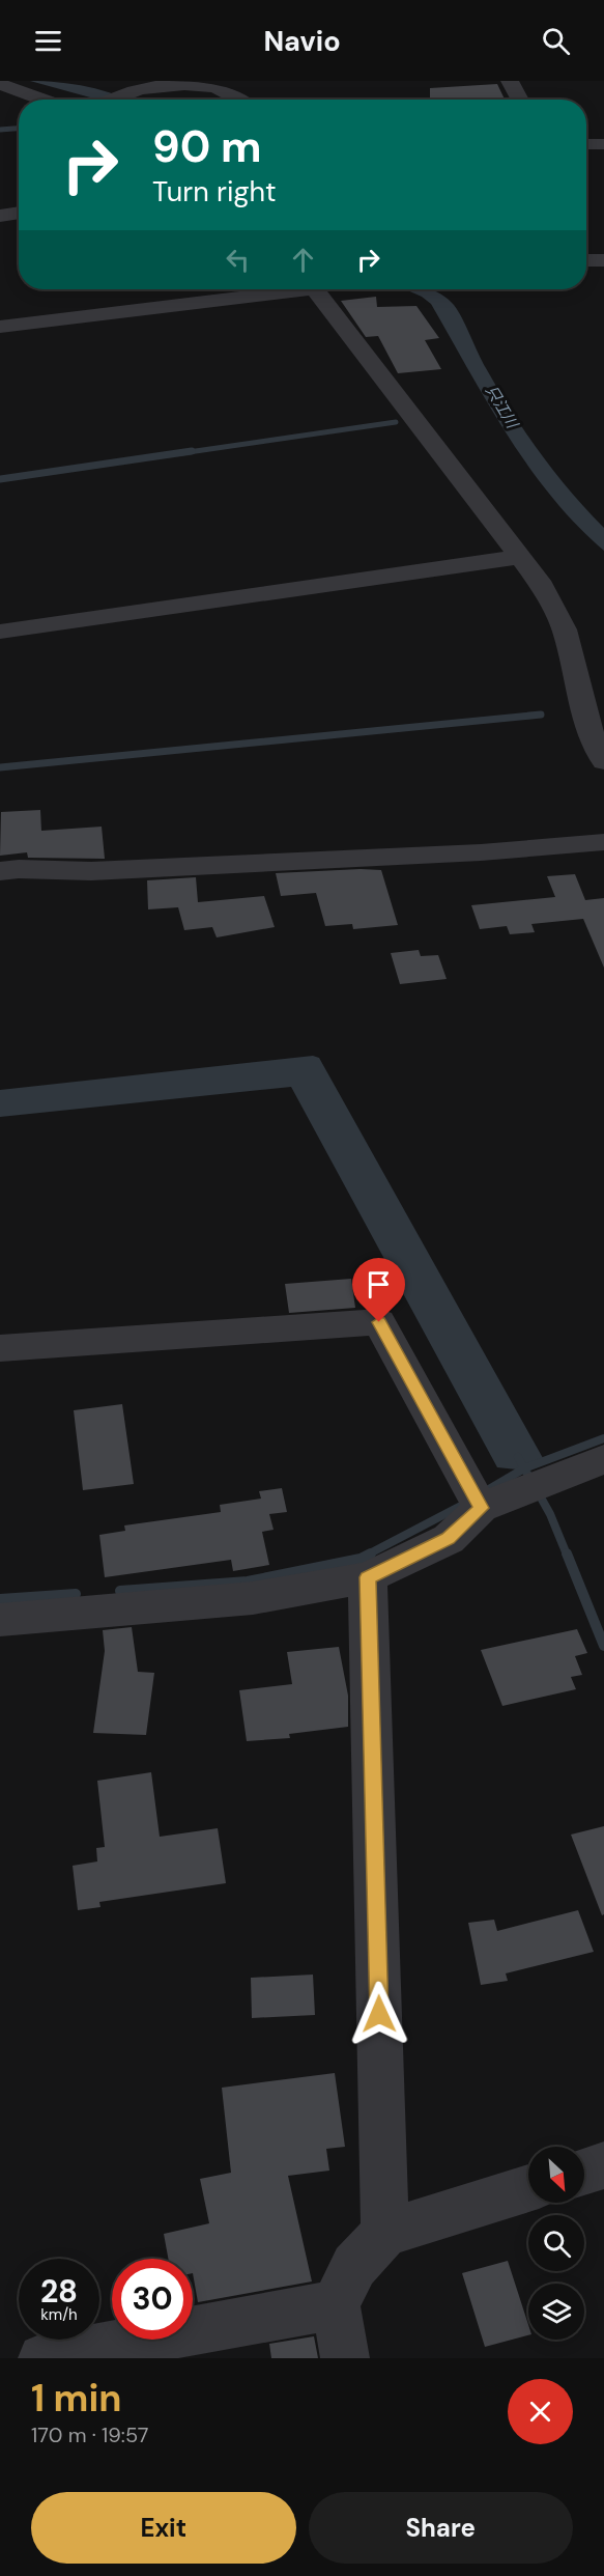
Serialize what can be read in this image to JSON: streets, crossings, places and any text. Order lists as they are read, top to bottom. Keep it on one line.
{"water":["只江川"],"north":"bottom right","page":{"header":"Navio","turn":["90 m","Turn right"],"speed":"28 km/h","limit":"30","heading":["1 min","170 m · 19:57"],"buttons":["Exit","Share"]}}
